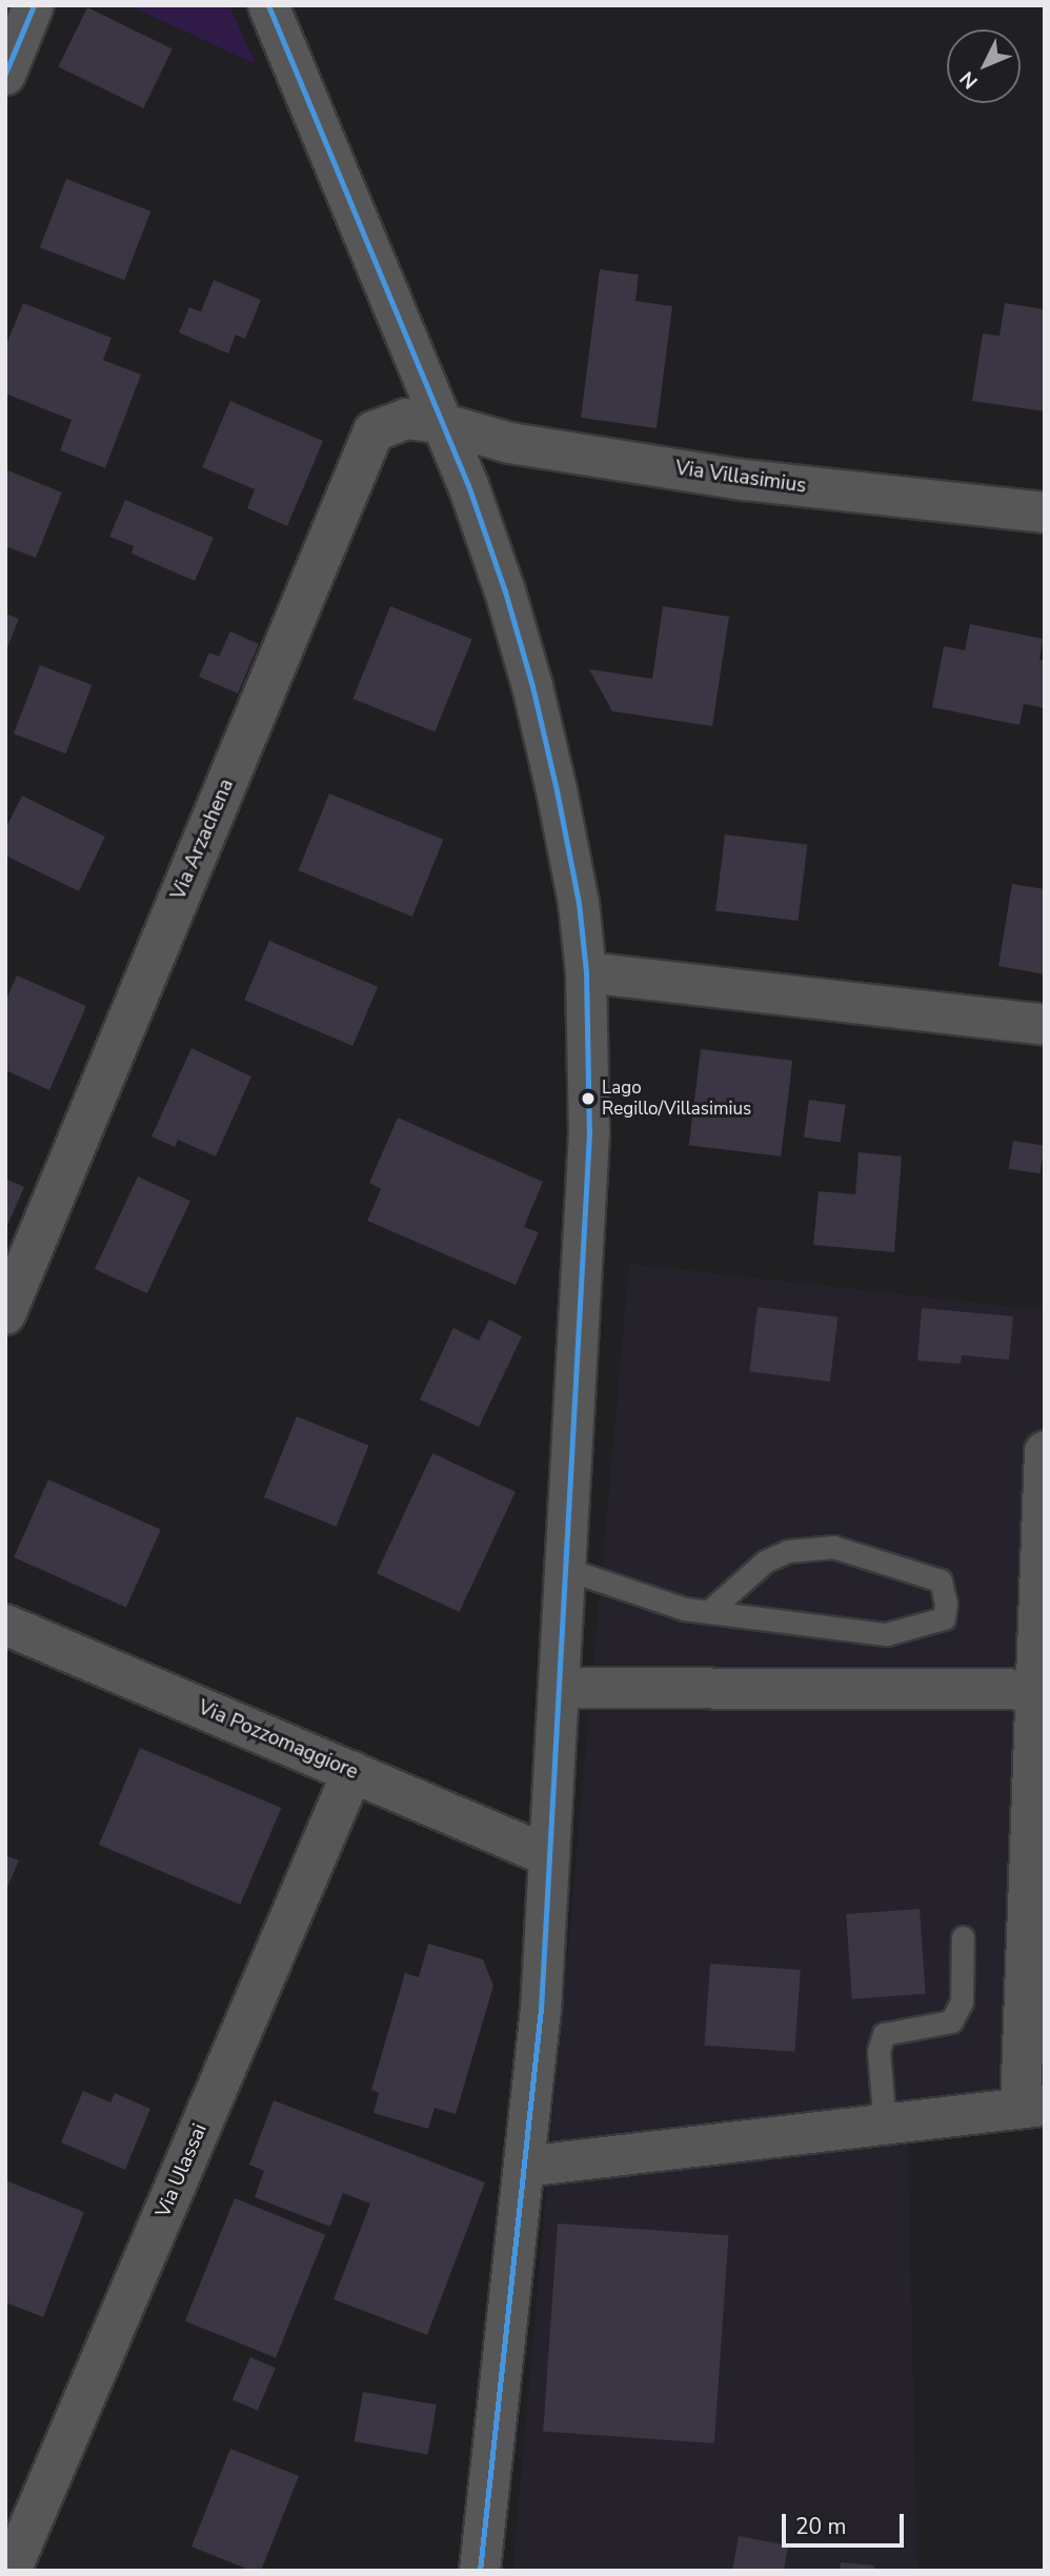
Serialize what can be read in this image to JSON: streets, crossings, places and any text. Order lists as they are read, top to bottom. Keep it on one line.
{"streets":{"street":["Via Villasimius","Via Arzachena","Via Pozzomaggiore","Via Ulassai"]},"crossings":[["Via Villasimius","Via Arzachena"],["Via Pozzomaggiore","Via Ulassai"]],"places":["Lago Regillo/Villasimius"],"scale_bar":"20 m","north":"bottom left"}
